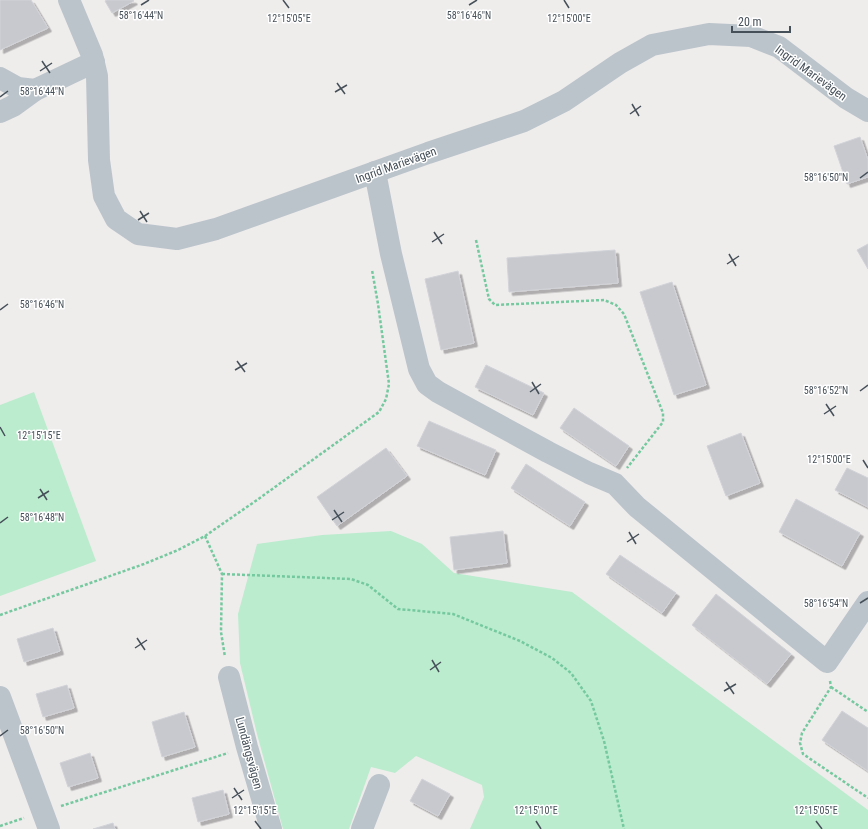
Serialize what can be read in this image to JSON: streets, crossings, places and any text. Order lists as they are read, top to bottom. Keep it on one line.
{"streets":{"street":["Ingrid Marievägen","Lundängsvägen"]},"scale_bar":"20 m","coordinates":["58°16'44\"N","58°16'46\"N","12°15'05\"E","12°15'00\"E","58°16'50\"N","58°16'52\"N","12°15'15\"E","58°16'48\"N","58°16'54\"N","12°15'10\"E"]}
